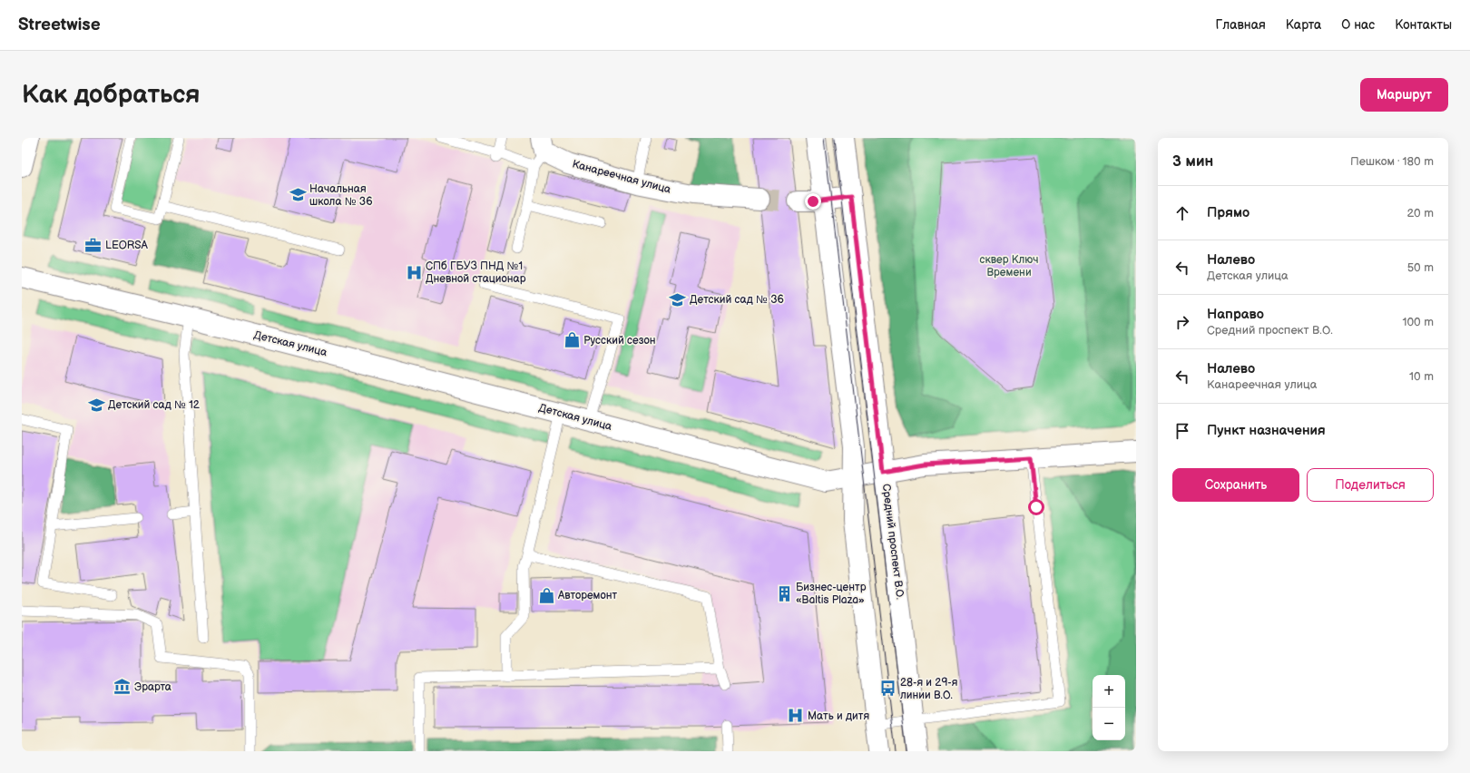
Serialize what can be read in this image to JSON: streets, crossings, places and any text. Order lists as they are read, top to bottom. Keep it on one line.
{"streets":{"street":["Канареечная улица","Детская улица","Средний проспект В.О."]},"crossings":[["Детская улица","Средний проспект В.О."]],"parks":["сквер Ключ Времени"],"places":{"school or university":["Начальная школа № 36","Детский сад № 36","Детский сад № 12"],"office":["LEORSA"],"hospital":["СПб ГБУЗ ПНД №1 Дневной стационар","Мать и дитя"],"shop":["Русский сезон","Авторемонт"],"building":["Бизнес-центр «Baltis Plaza»"],"museum":["Эрарта"],"bus stop":["28-я и 29-я линии В.О."]},"page":{"header":"Streetwise","nav":["Главная","Карта","О нас","Контакты"],"buttons":["Маршрут",["Сохранить","Поделиться"]],"title":"Как добраться","heading":["3 мин","Пешком · 180 m"],"list":[["Прямо","20 m"],["Налево","Детская улица","50 m"],["Направо","Средний проспект В.О.","100 m"],["Налево","Канареечная улица","10 m"],"Пункт назначения"],"map_buttons":["+","−"]}}
